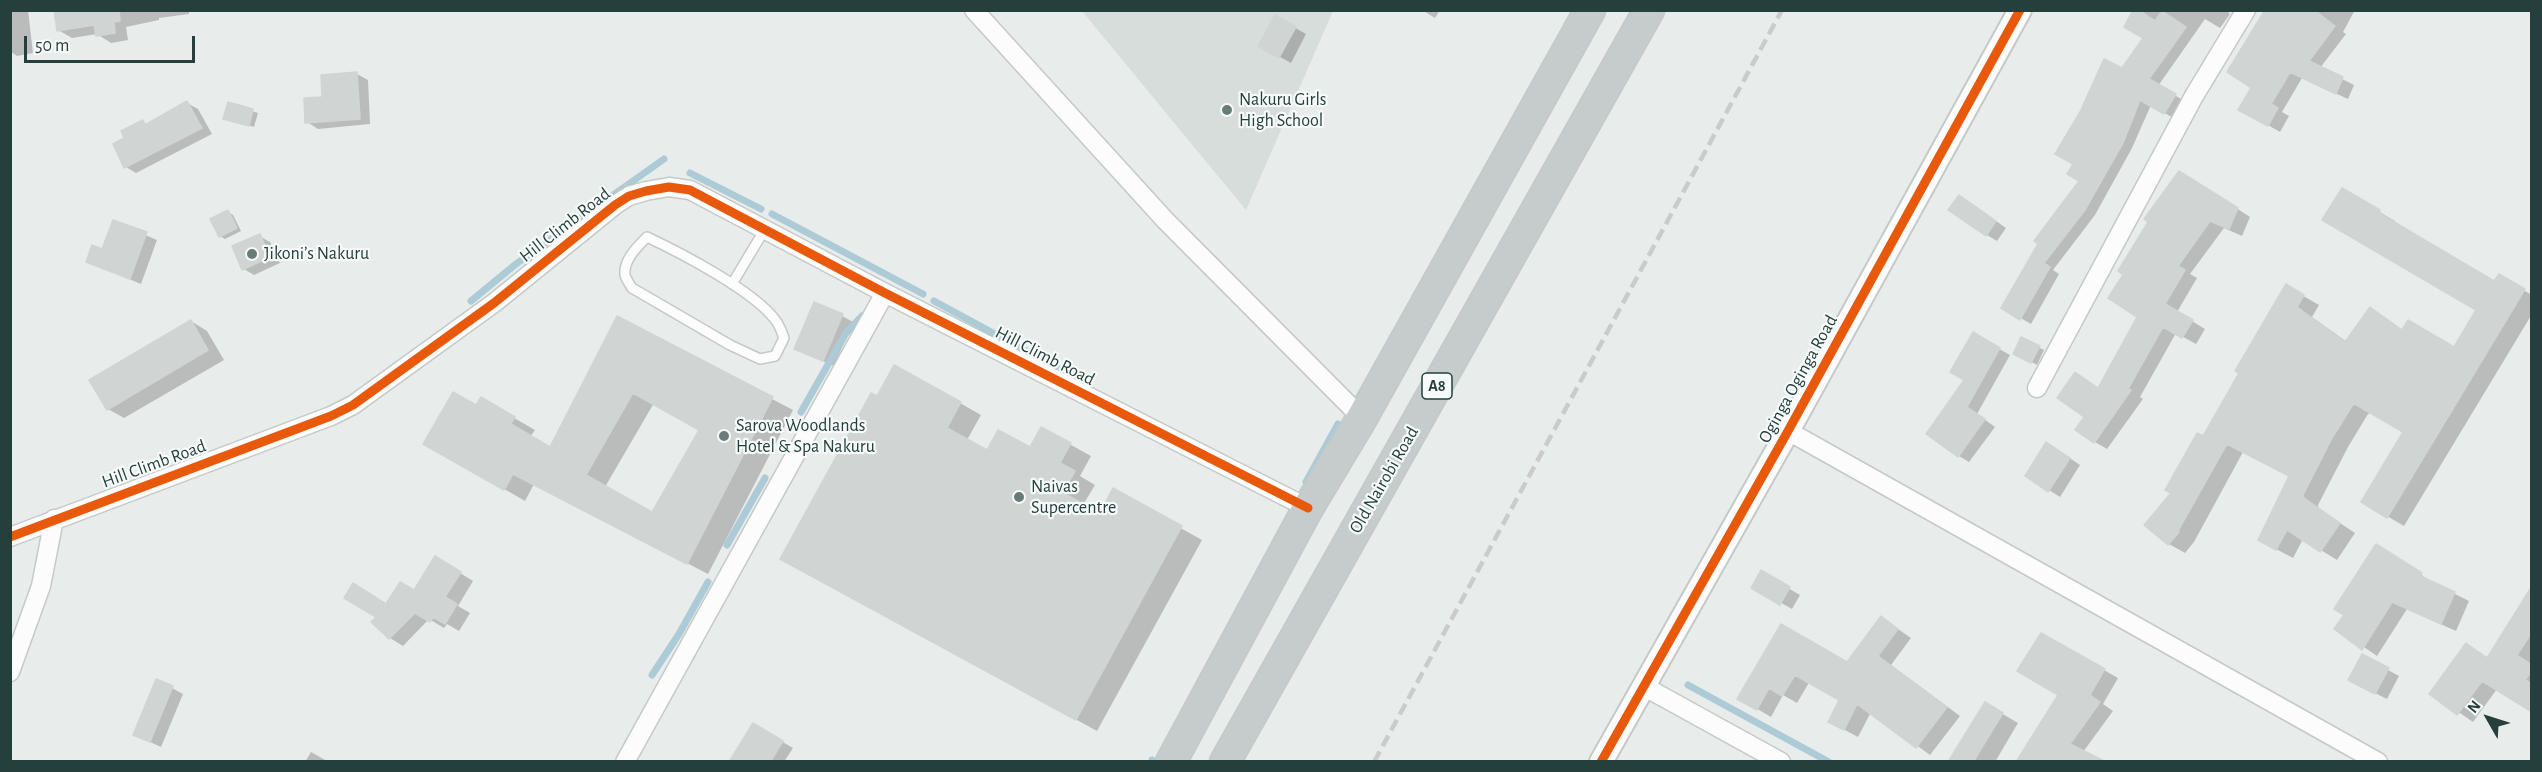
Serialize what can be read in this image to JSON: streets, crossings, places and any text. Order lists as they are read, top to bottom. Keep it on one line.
{"streets":{"highway":["A8","Old Nairobi Road"],"street":["Hill Climb Road","Oginga Oginga Road"]},"places":["Nakuru Girls High School","Jikoni’s Nakuru","Sarova Woodlands Hotel & Spa Nakuru","Naivas Supercentre"],"scale_bar":"50 m","north":"top left"}
